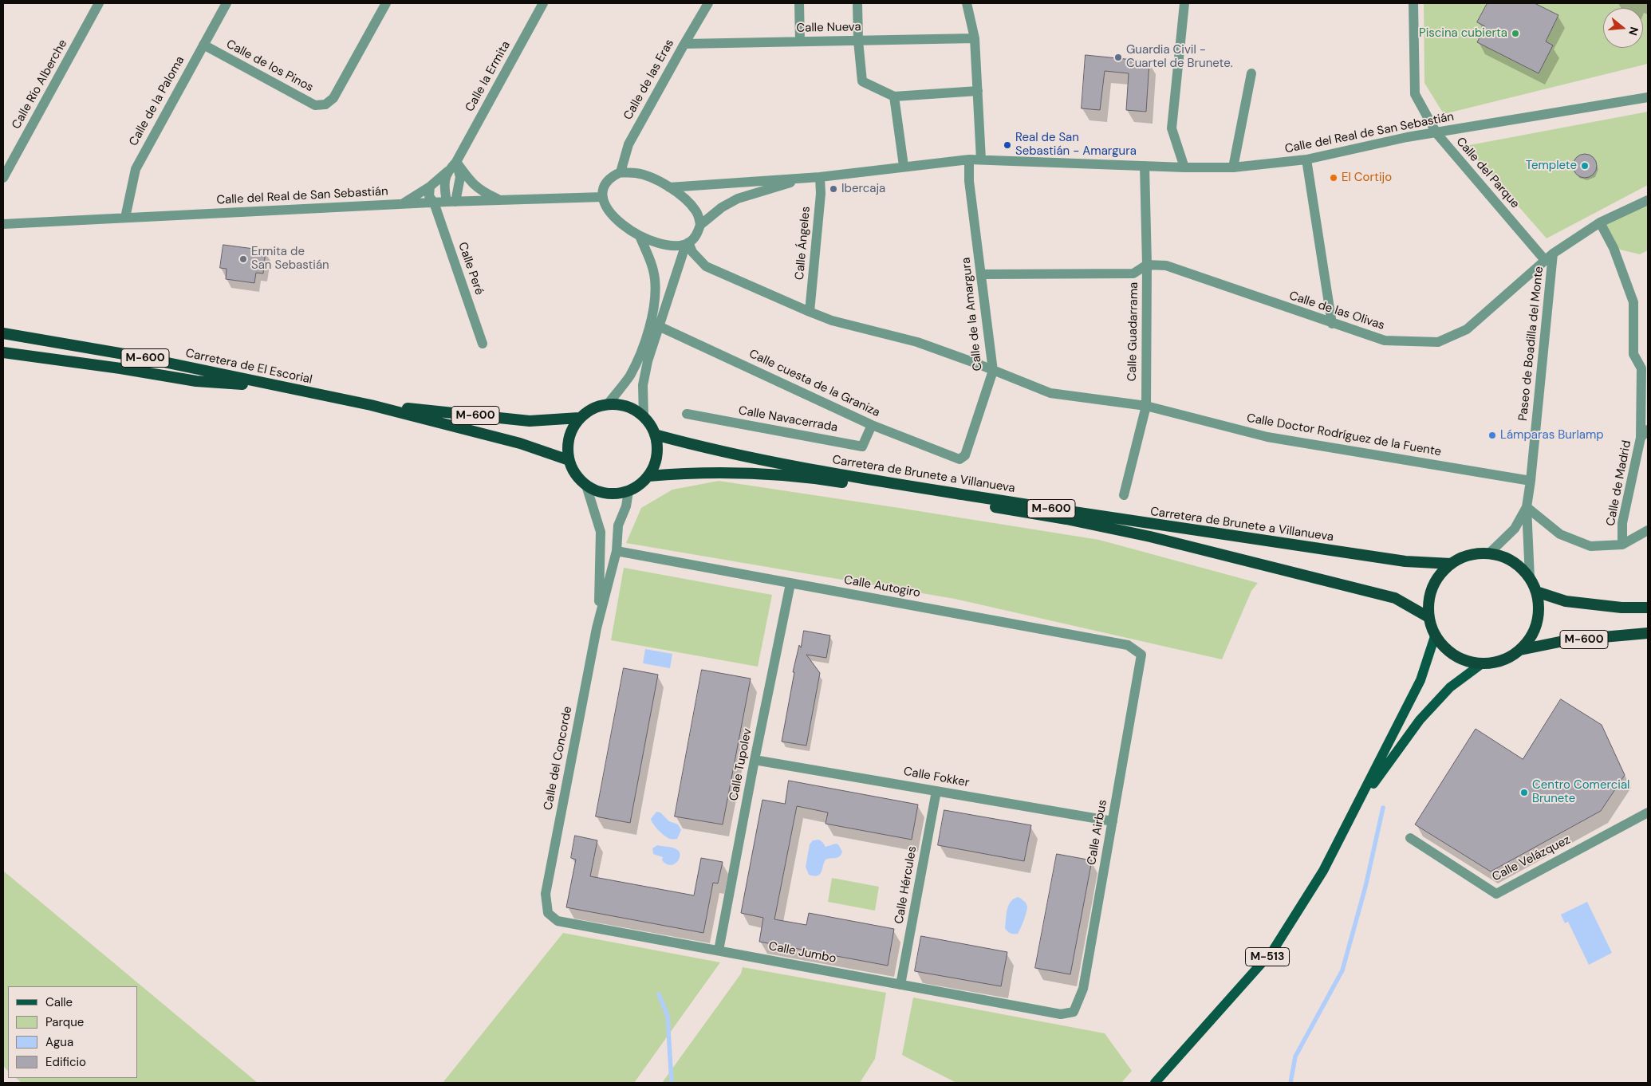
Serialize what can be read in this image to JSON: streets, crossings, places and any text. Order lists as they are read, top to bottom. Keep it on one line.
{"streets":{"highway":["M-600","Carretera de El Escorial","Carretera de Brunete a Villanueva"],"main road":["M-513"],"street":["Calle Nueva","Calle de los Pinos","Calle la Ermita","Calle de las Eras","Calle Río Alberche","Calle de la Paloma","Calle del Real de San Sebastián","Calle del Parque","Calle Ángeles","Calle Peré","Calle de las Olivas","Calle de la Amargura","Calle Guadarrama","Paseo de Boadilla del Monte","Calle cuesta de la Graniza","Calle Navacerrada","Calle Doctor Rodríguez de la Fuente","Calle de Madrid","Calle Autogiro","Calle del Concorde","Calle Tupolev","Calle Fokker","Calle Airbus","Calle Velázquez","Calle Hércules","Calle Jumbo"]},"crossings":[["Calle Nueva","Calle de las Eras"],["Calle de los Pinos","Calle de la Paloma"],["Calle la Ermita","Calle del Real de San Sebastián"],["Calle de las Eras","Calle del Real de San Sebastián"],["Calle de las Eras","Calle Doctor Rodríguez de la Fuente"],["Calle de la Paloma","Calle del Real de San Sebastián"],["Calle del Real de San Sebastián","Calle del Parque"],["Calle del Real de San Sebastián","Calle Ángeles"],["Calle del Real de San Sebastián","Calle Peré"],["Calle del Real de San Sebastián","Calle de la Amargura"],["Calle del Real de San Sebastián","Calle Guadarrama"],["Calle del Real de San Sebastián","Calle Doctor Rodríguez de la Fuente"],["Calle del Parque","Calle de las Olivas"],["Calle del Parque","Paseo de Boadilla del Monte"],["Calle Ángeles","Calle Doctor Rodríguez de la Fuente"],["Calle de las Olivas","Calle de la Amargura"],["Calle de las Olivas","Calle Guadarrama"],["Calle de las Olivas","Paseo de Boadilla del Monte"],["Calle de la Amargura","Calle cuesta de la Graniza"],["Calle de la Amargura","Calle Doctor Rodríguez de la Fuente"],["Calle Guadarrama","Calle Doctor Rodríguez de la Fuente"],["Paseo de Boadilla del Monte","M-600"],["Paseo de Boadilla del Monte","Calle Doctor Rodríguez de la Fuente"],["Paseo de Boadilla del Monte","Carretera de Brunete a Villanueva"],["Paseo de Boadilla del Monte","M-513"],["M-600","Carretera de El Escorial"],["M-600","Carretera de Brunete a Villanueva"],["M-600","Calle del Concorde"],["M-600","M-513"],["Carretera de El Escorial","Carretera de Brunete a Villanueva"],["Carretera de El Escorial","Calle del Concorde"],["Calle cuesta de la Graniza","Calle Navacerrada"],["Carretera de Brunete a Villanueva","Calle del Concorde"],["Carretera de Brunete a Villanueva","M-513"],["Calle Autogiro","Calle del Concorde"],["Calle Autogiro","Calle Tupolev"],["Calle Autogiro","Calle Airbus"],["Calle del Concorde","Calle Jumbo"],["Calle Tupolev","Calle Fokker"],["Calle Tupolev","Calle Jumbo"],["Calle Fokker","Calle Airbus"],["Calle Fokker","Calle Hércules"],["Calle Airbus","Calle Jumbo"],["Calle Hércules","Calle Jumbo"]],"places":["Piscina cubierta","Guardia Civil - Cuartel de Brunete.","Real de San Sebastián - Amargura","Templete","El Cortijo","Ibercaja","Ermita de San Sebastián","Lámparas Burlamp","Centro Comercial Brunete"],"legend":["Calle","Parque","Agua","Edificio"],"north":"right"}
